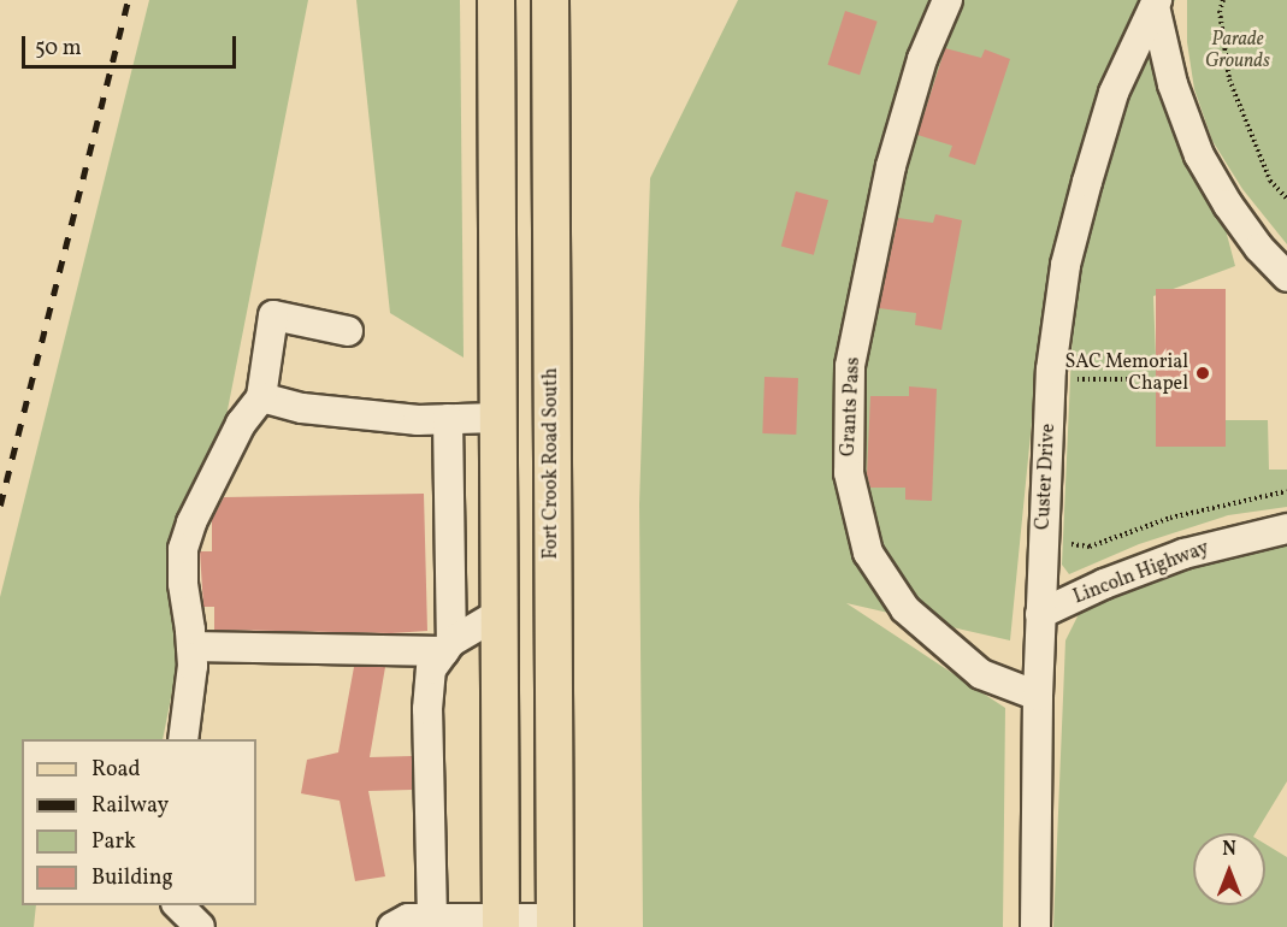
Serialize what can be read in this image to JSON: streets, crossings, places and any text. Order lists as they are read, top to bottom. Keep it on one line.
{"streets":{"main road":["Fort Crook Road South"],"street":["Grants Pass","Custer Drive","Lincoln Highway"]},"crossings":[["Grants Pass","Custer Drive"],["Custer Drive","Lincoln Highway"]],"parks":["Parade Grounds"],"places":["SAC Memorial Chapel"],"legend":["Road","Railway","Park","Building"],"scale_bar":"50 m","north":"top"}
